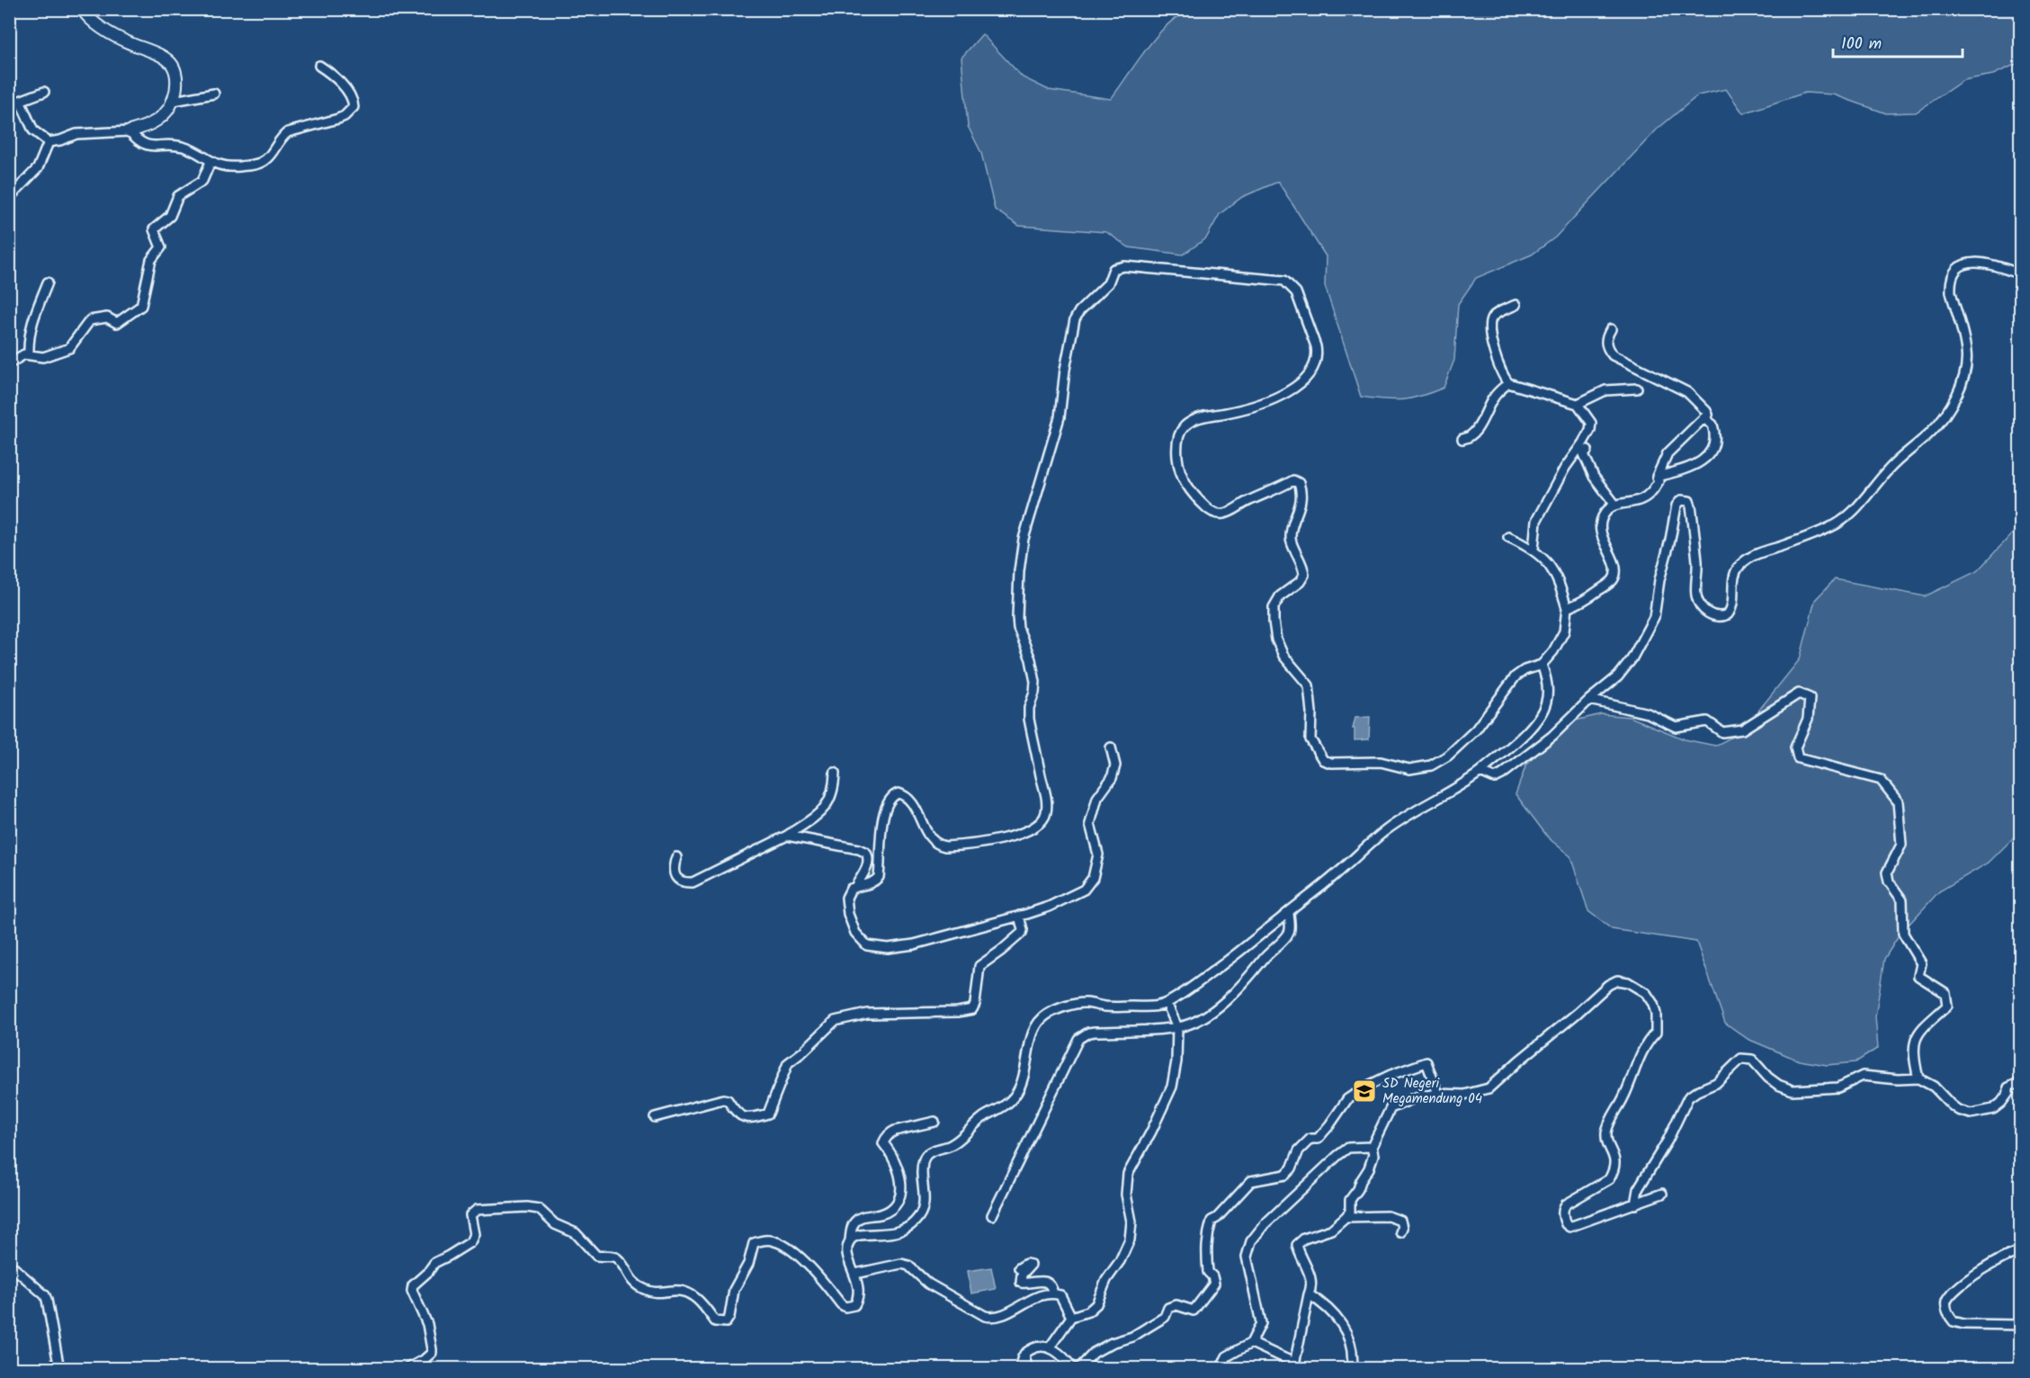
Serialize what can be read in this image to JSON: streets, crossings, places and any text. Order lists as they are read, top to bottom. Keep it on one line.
{"places":{"school or university":["SD Negeri Megamendung 04"]},"scale_bar":"100 m"}
